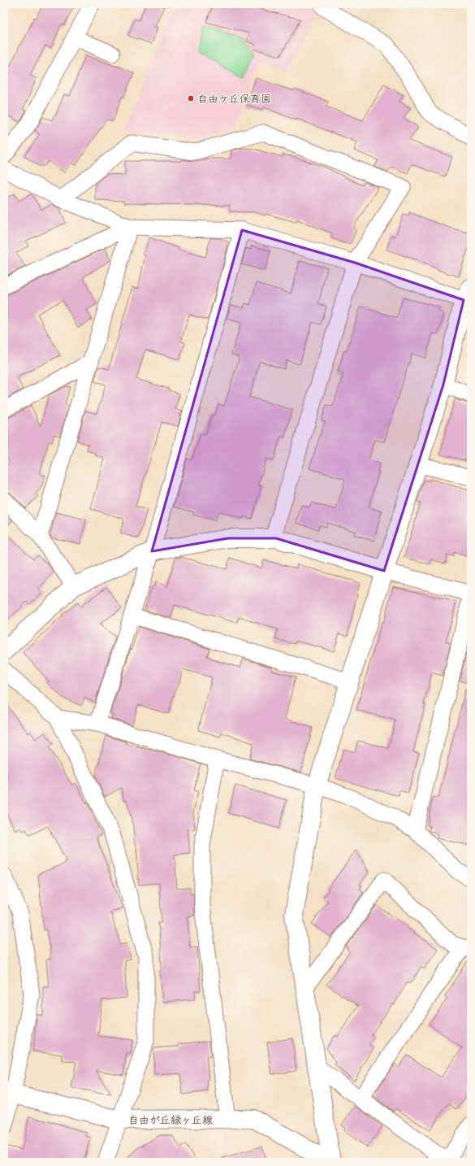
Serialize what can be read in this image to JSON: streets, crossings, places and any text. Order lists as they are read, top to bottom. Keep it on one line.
{"streets":{"street":["自由が丘緑ヶ丘線"]},"places":["自由ケ丘保育園"]}
